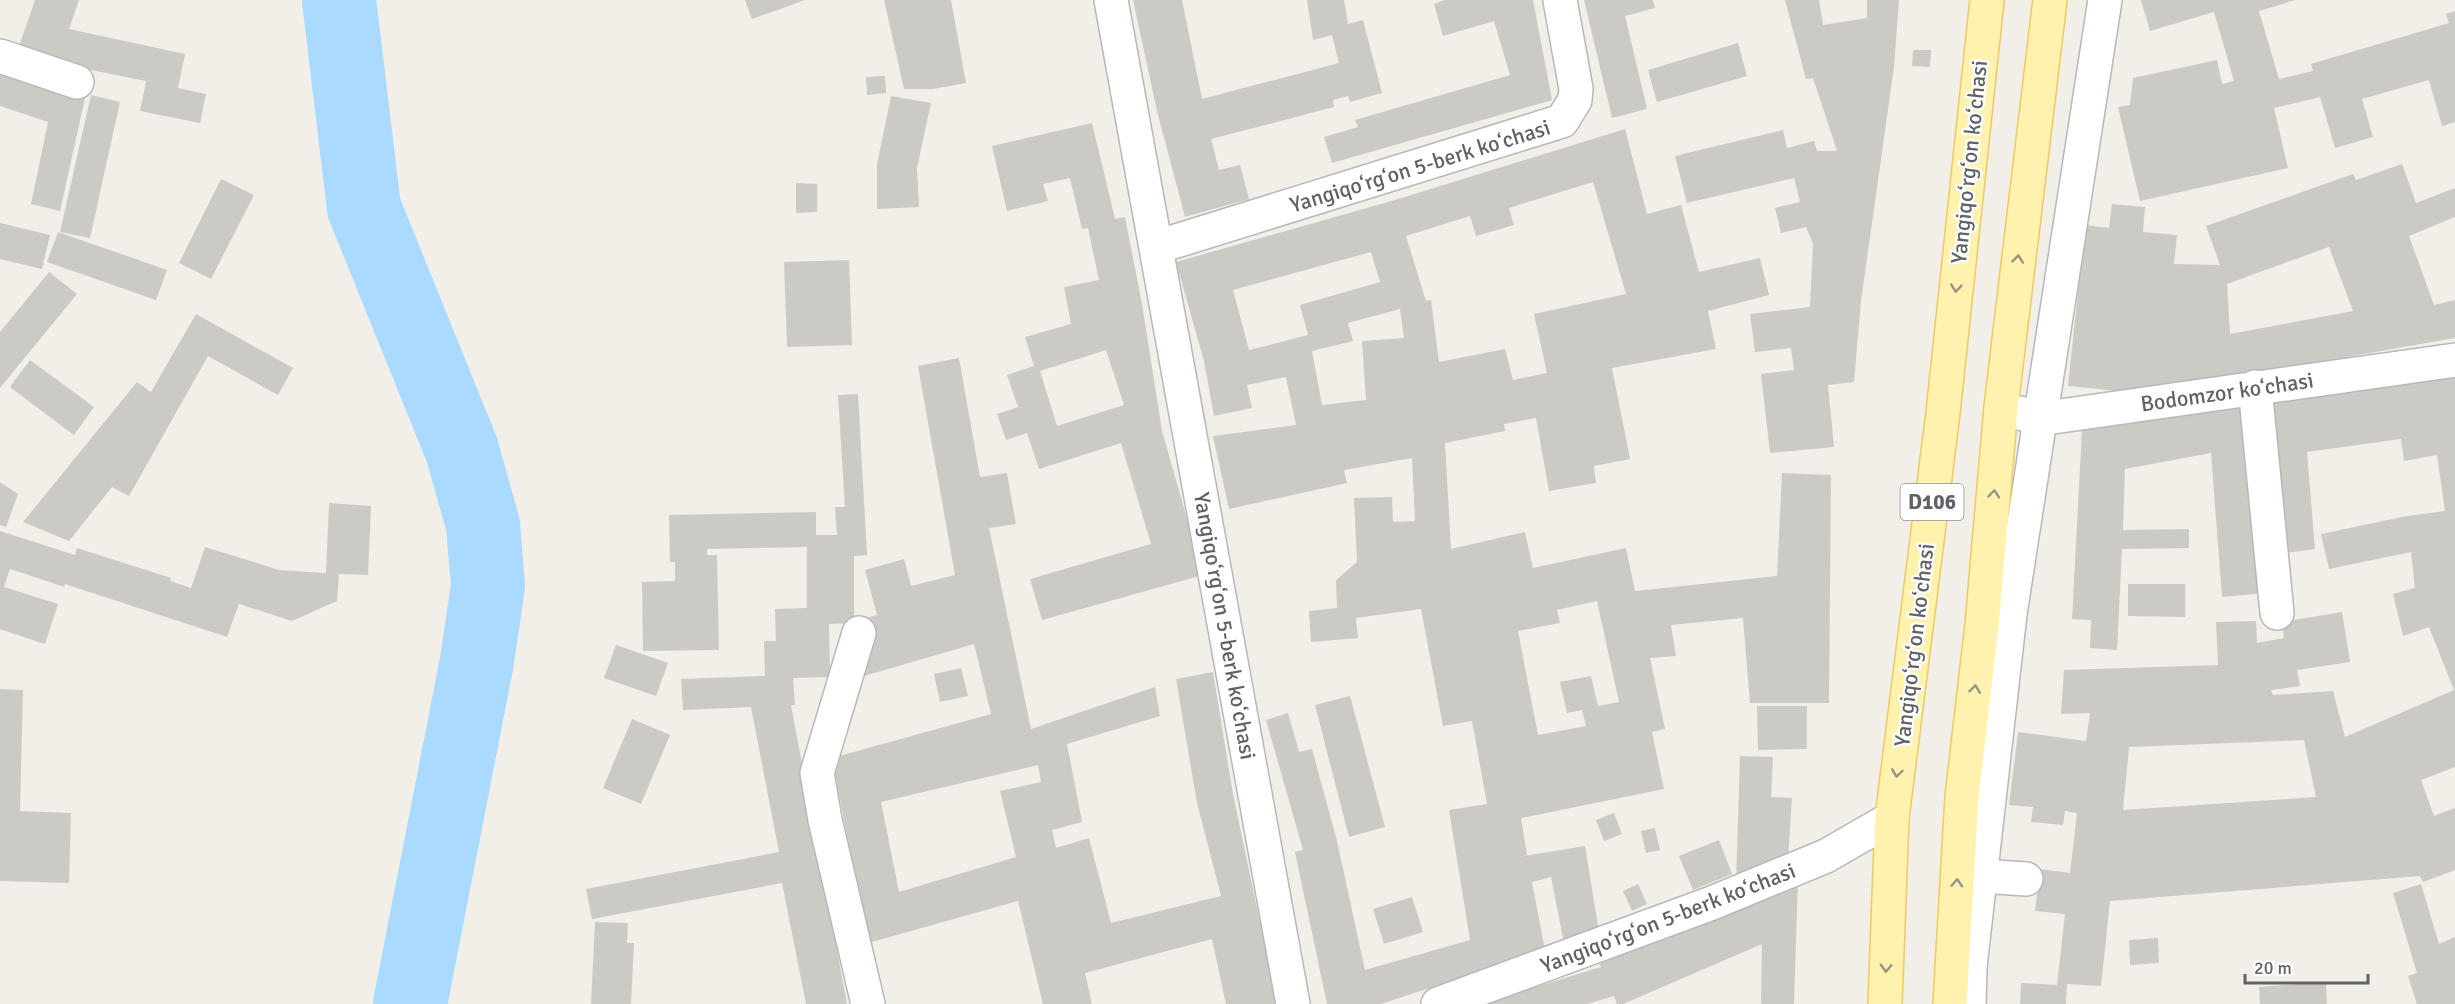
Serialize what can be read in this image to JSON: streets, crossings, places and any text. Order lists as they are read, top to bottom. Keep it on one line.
{"streets":{"main road":["Yangiqoʻrgʻon koʻchasi","D106"],"street":["Yangiqoʻrgʻon 5-berk koʻchasi","Bodomzor koʻchasi"]},"crossings":[["Yangiqoʻrgʻon koʻchasi","Yangiqoʻrgʻon 5-berk koʻchasi"],["Bodomzor koʻchasi","D106"]],"scale_bar":"20 m"}
